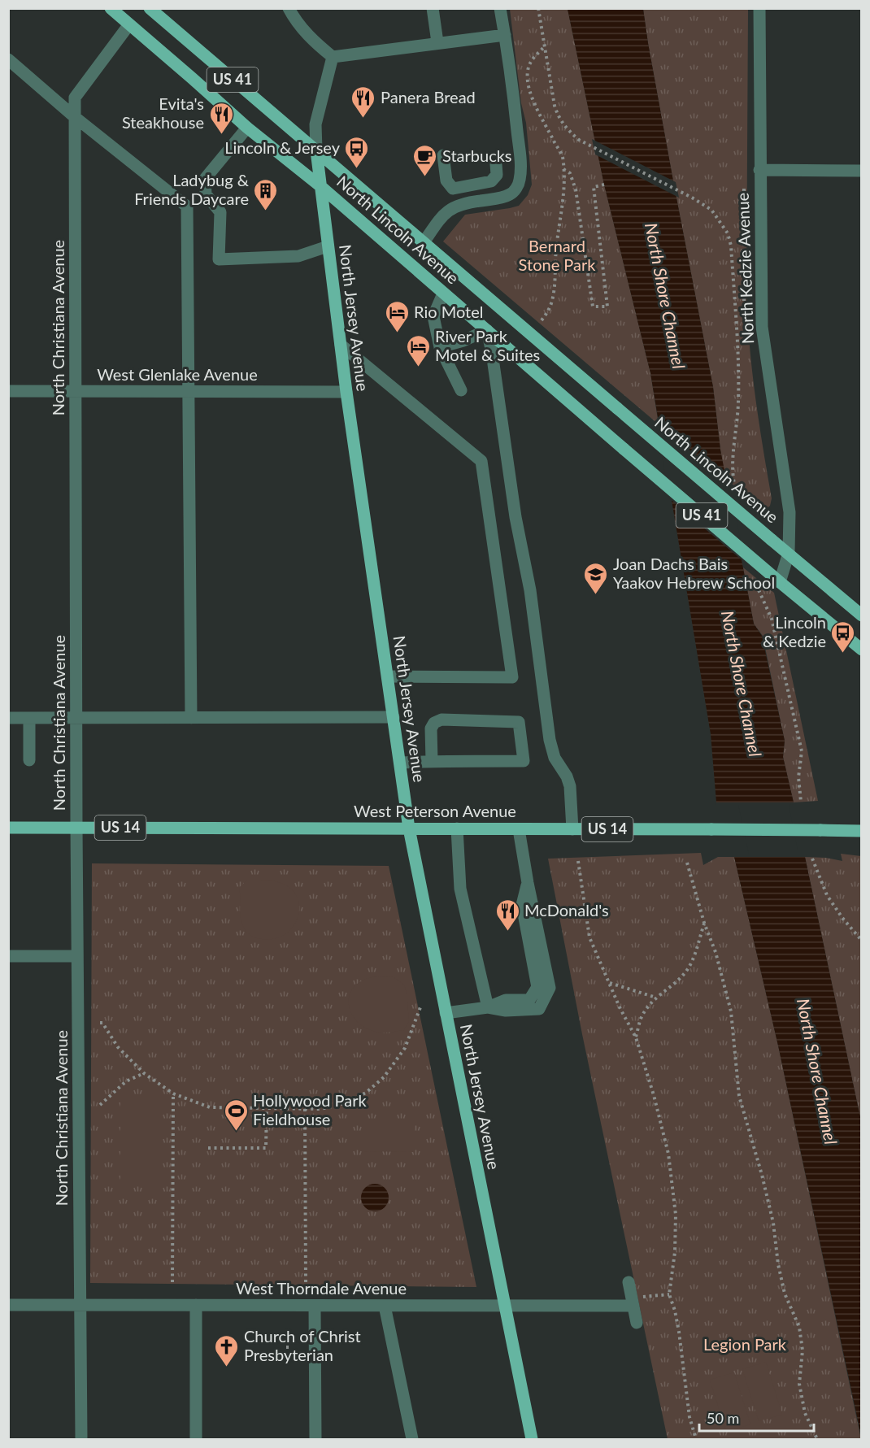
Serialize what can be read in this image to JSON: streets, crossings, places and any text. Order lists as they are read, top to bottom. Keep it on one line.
{"streets":{"main road":["US 41","North Lincoln Avenue","North Jersey Avenue","West Peterson Avenue","US 14"],"street":["North Kedzie Avenue","North Christiana Avenue","West Glenlake Avenue","West Thorndale Avenue"]},"crossings":[["North Lincoln Avenue","North Kedzie Avenue"],["North Lincoln Avenue","North Jersey Avenue"],["North Lincoln Avenue","North Christiana Avenue"],["North Jersey Avenue","West Glenlake Avenue"],["North Jersey Avenue","West Peterson Avenue"],["North Jersey Avenue","West Thorndale Avenue"],["North Christiana Avenue","West Glenlake Avenue"],["North Christiana Avenue","West Peterson Avenue"],["North Christiana Avenue","West Thorndale Avenue"]],"water":["North Shore Channel"],"parks":["Bernard Stone Park","Legion Park"],"places":{"restaurant":["Panera Bread","Evita's Steakhouse","McDonald's"],"bus stop":["Lincoln & Jersey","Lincoln & Kedzie"],"cafe":["Starbucks"],"building":["Ladybug & Friends Daycare"],"hotel":["Rio Motel","River Park Motel & Suites"],"school or university":["Joan Dachs Bais Yaakov Hebrew School"],"sports":["Hollywood Park Fieldhouse"],"church":["Church of Christ Presbyterian"]},"scale_bar":"50 m"}
